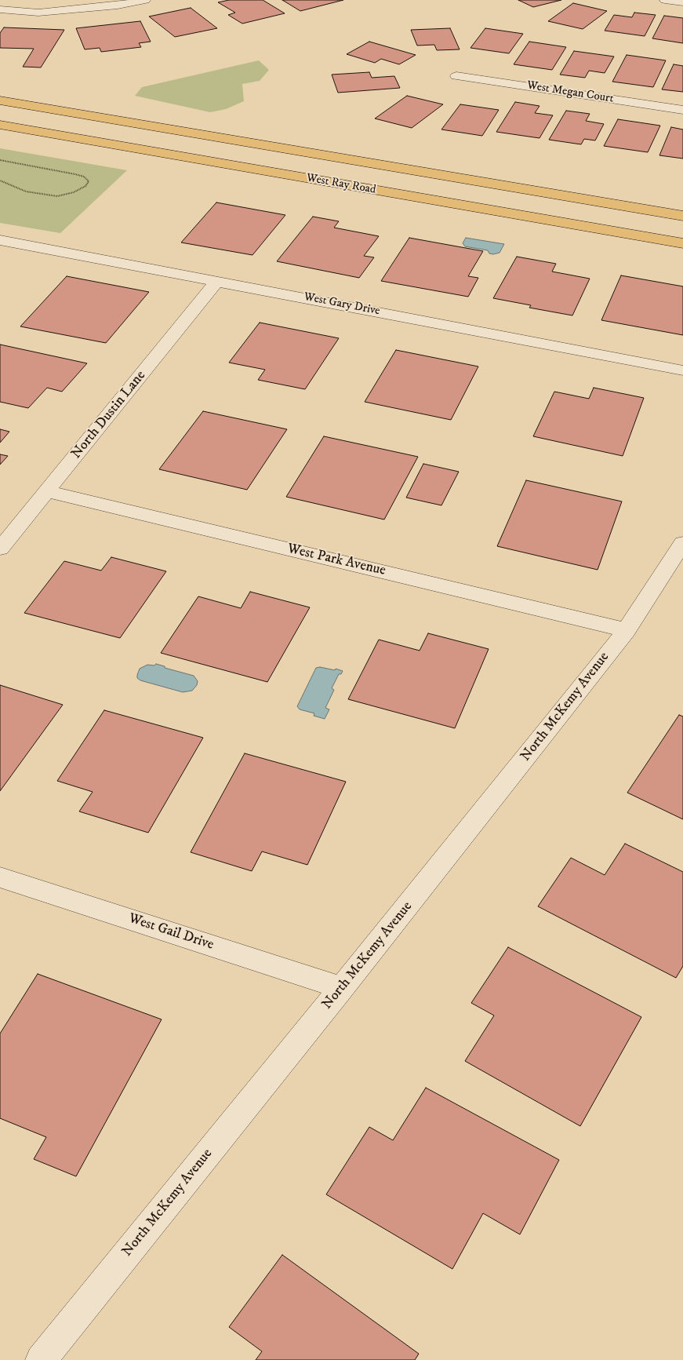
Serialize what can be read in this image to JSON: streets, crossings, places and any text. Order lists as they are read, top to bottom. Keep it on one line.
{"streets":{"main road":["West Ray Road"],"street":["West Megan Court","West Gary Drive","North Dustin Lane","West Park Avenue","North McKemy Avenue","West Gail Drive"]},"crossings":[["West Gary Drive","North Dustin Lane"],["North Dustin Lane","West Park Avenue"],["West Park Avenue","North McKemy Avenue"],["North McKemy Avenue","West Gail Drive"]]}
